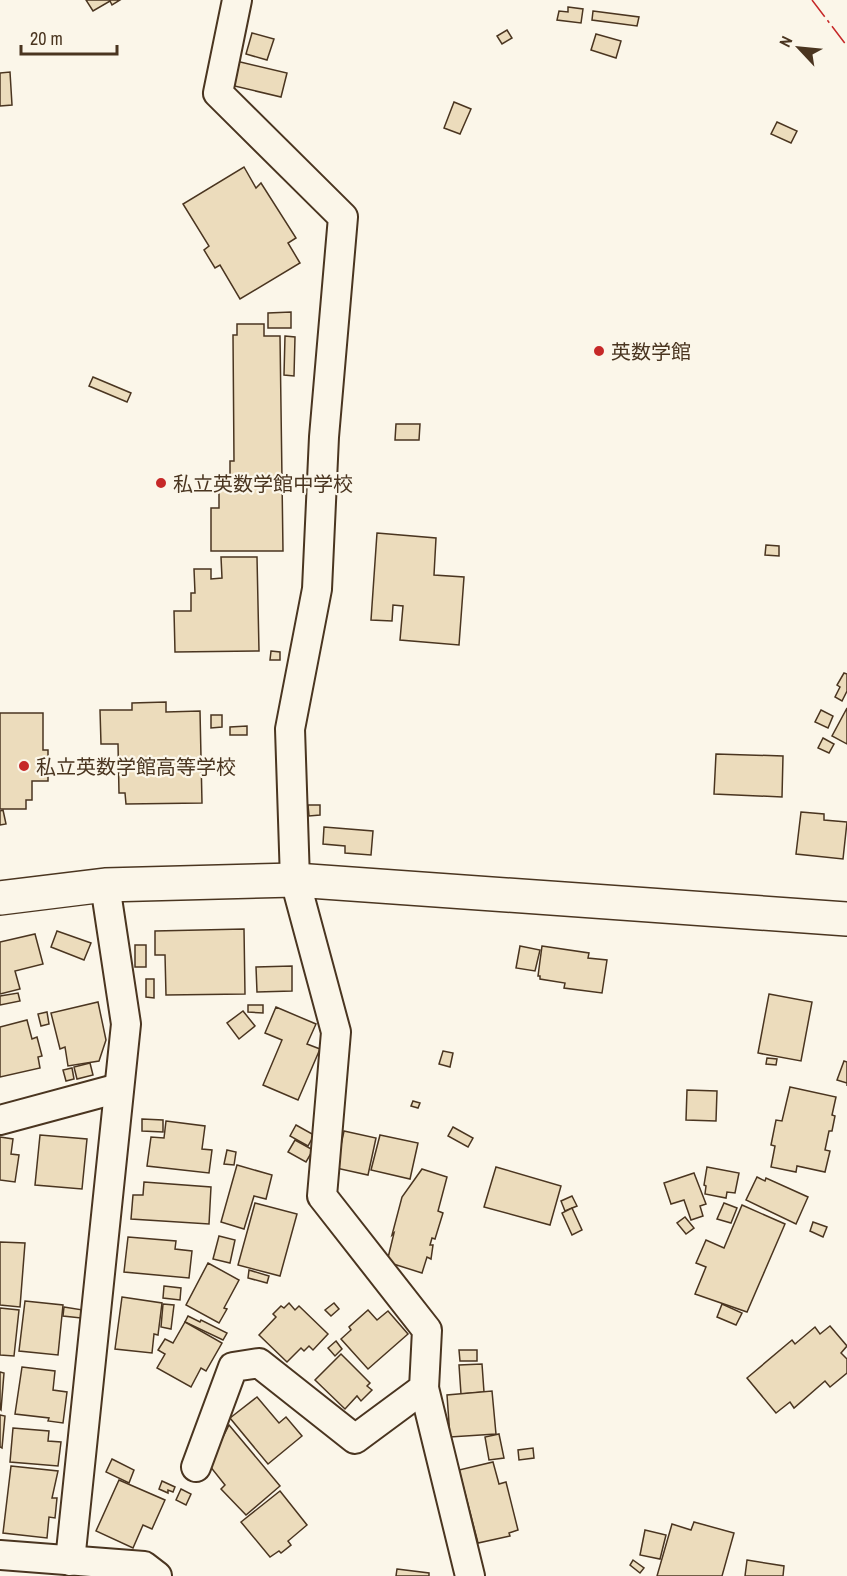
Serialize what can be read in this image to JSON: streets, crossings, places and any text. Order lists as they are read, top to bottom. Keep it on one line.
{"places":["英数学館","私立英数学館中学校","私立英数学館高等学校"],"scale_bar":"20 m","north":"top left"}
